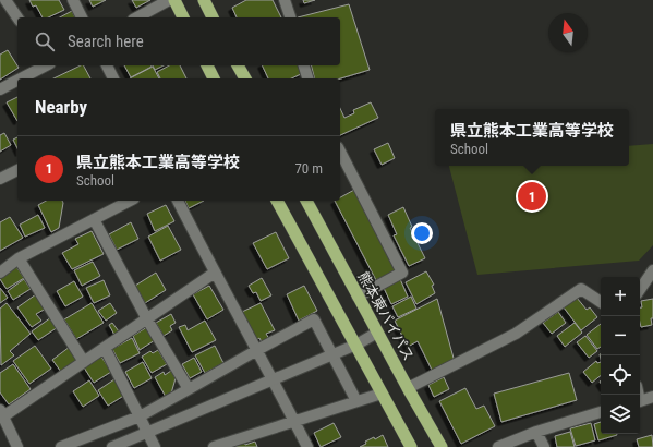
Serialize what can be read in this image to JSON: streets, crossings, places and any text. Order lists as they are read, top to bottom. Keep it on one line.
{"streets":{"highway":["熊本東バイパス"]},"north":"top","page":{"search":"Search here","heading":"Nearby","popup":["県立熊本工業高等学校","School"],"list":[{"mark":"1","name":"県立熊本工業高等学校","note":"School","value":"70 m"}],"pins":"1","map_buttons":["+","−"]}}
